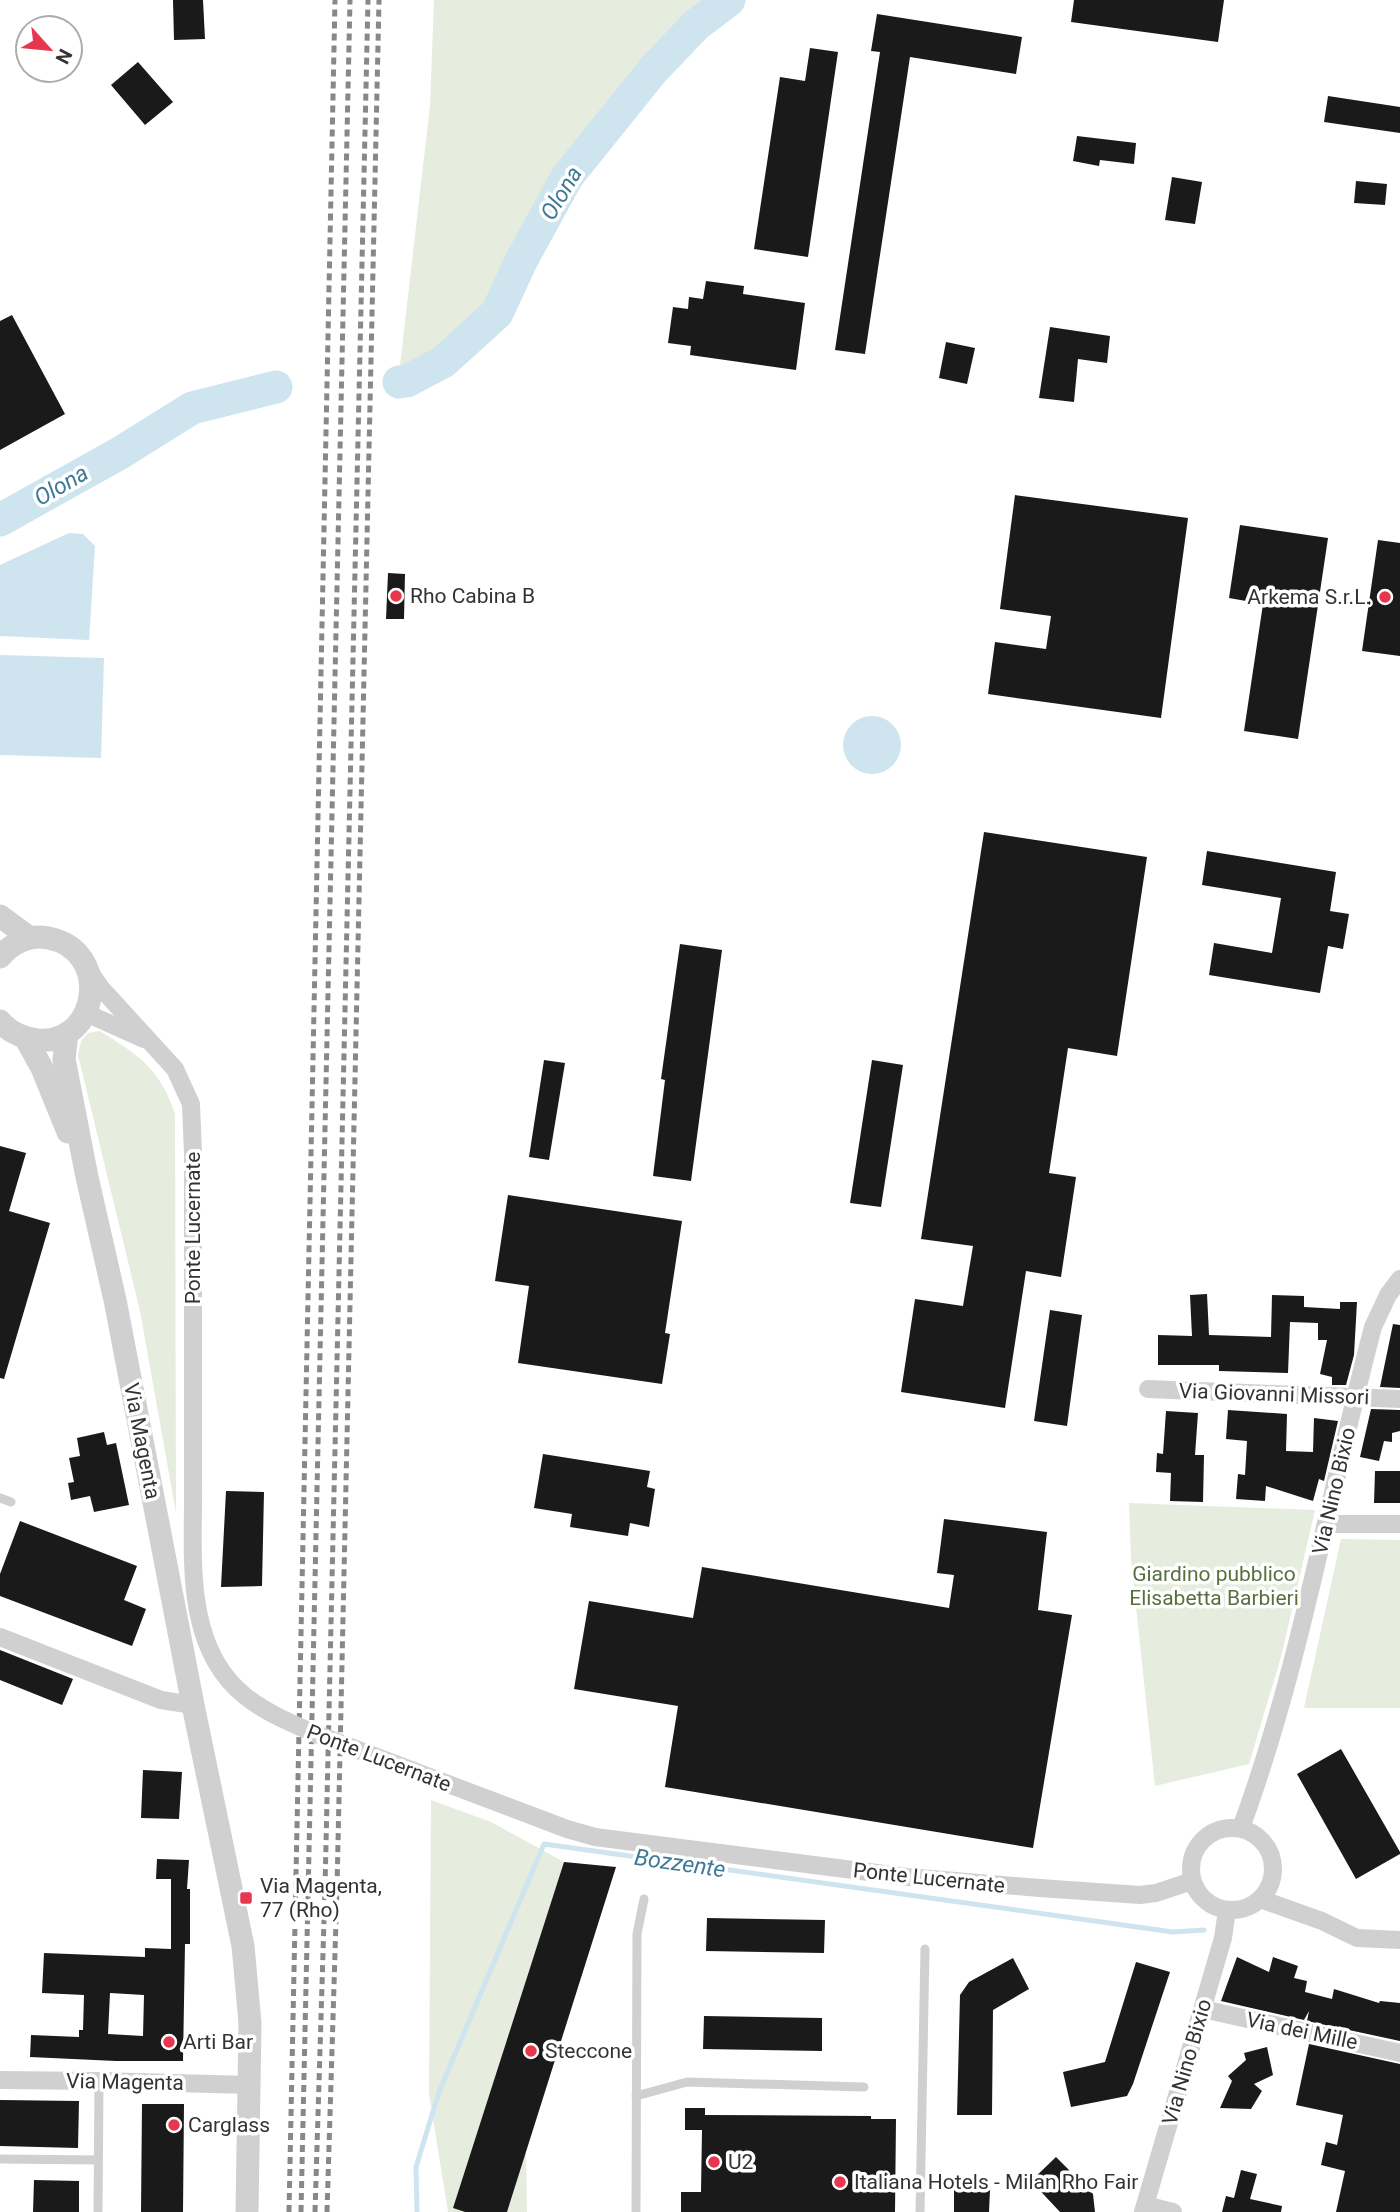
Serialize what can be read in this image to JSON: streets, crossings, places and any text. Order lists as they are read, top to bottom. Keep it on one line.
{"streets":{"street":["Ponte Lucernate","Via Giovanni Missori","Via Magenta","Via Nino Bixio","Via dei Mille"]},"crossings":[["Ponte Lucernate","Via Nino Bixio"],["Via Giovanni Missori","Via Nino Bixio"],["Via Nino Bixio","Via dei Mille"]],"water":["Olona","Bozzente"],"parks":["Giardino pubblico Elisabetta Barbieri"],"places":{"other":["Rho Cabina B","Arkema S.r.L.","Arti Bar","Steccone","Carglass","U2","Italiana Hotels - Milan Rho Fair"],"transit":["Via Magenta, 77 (Rho)"]},"north":"bottom right"}
